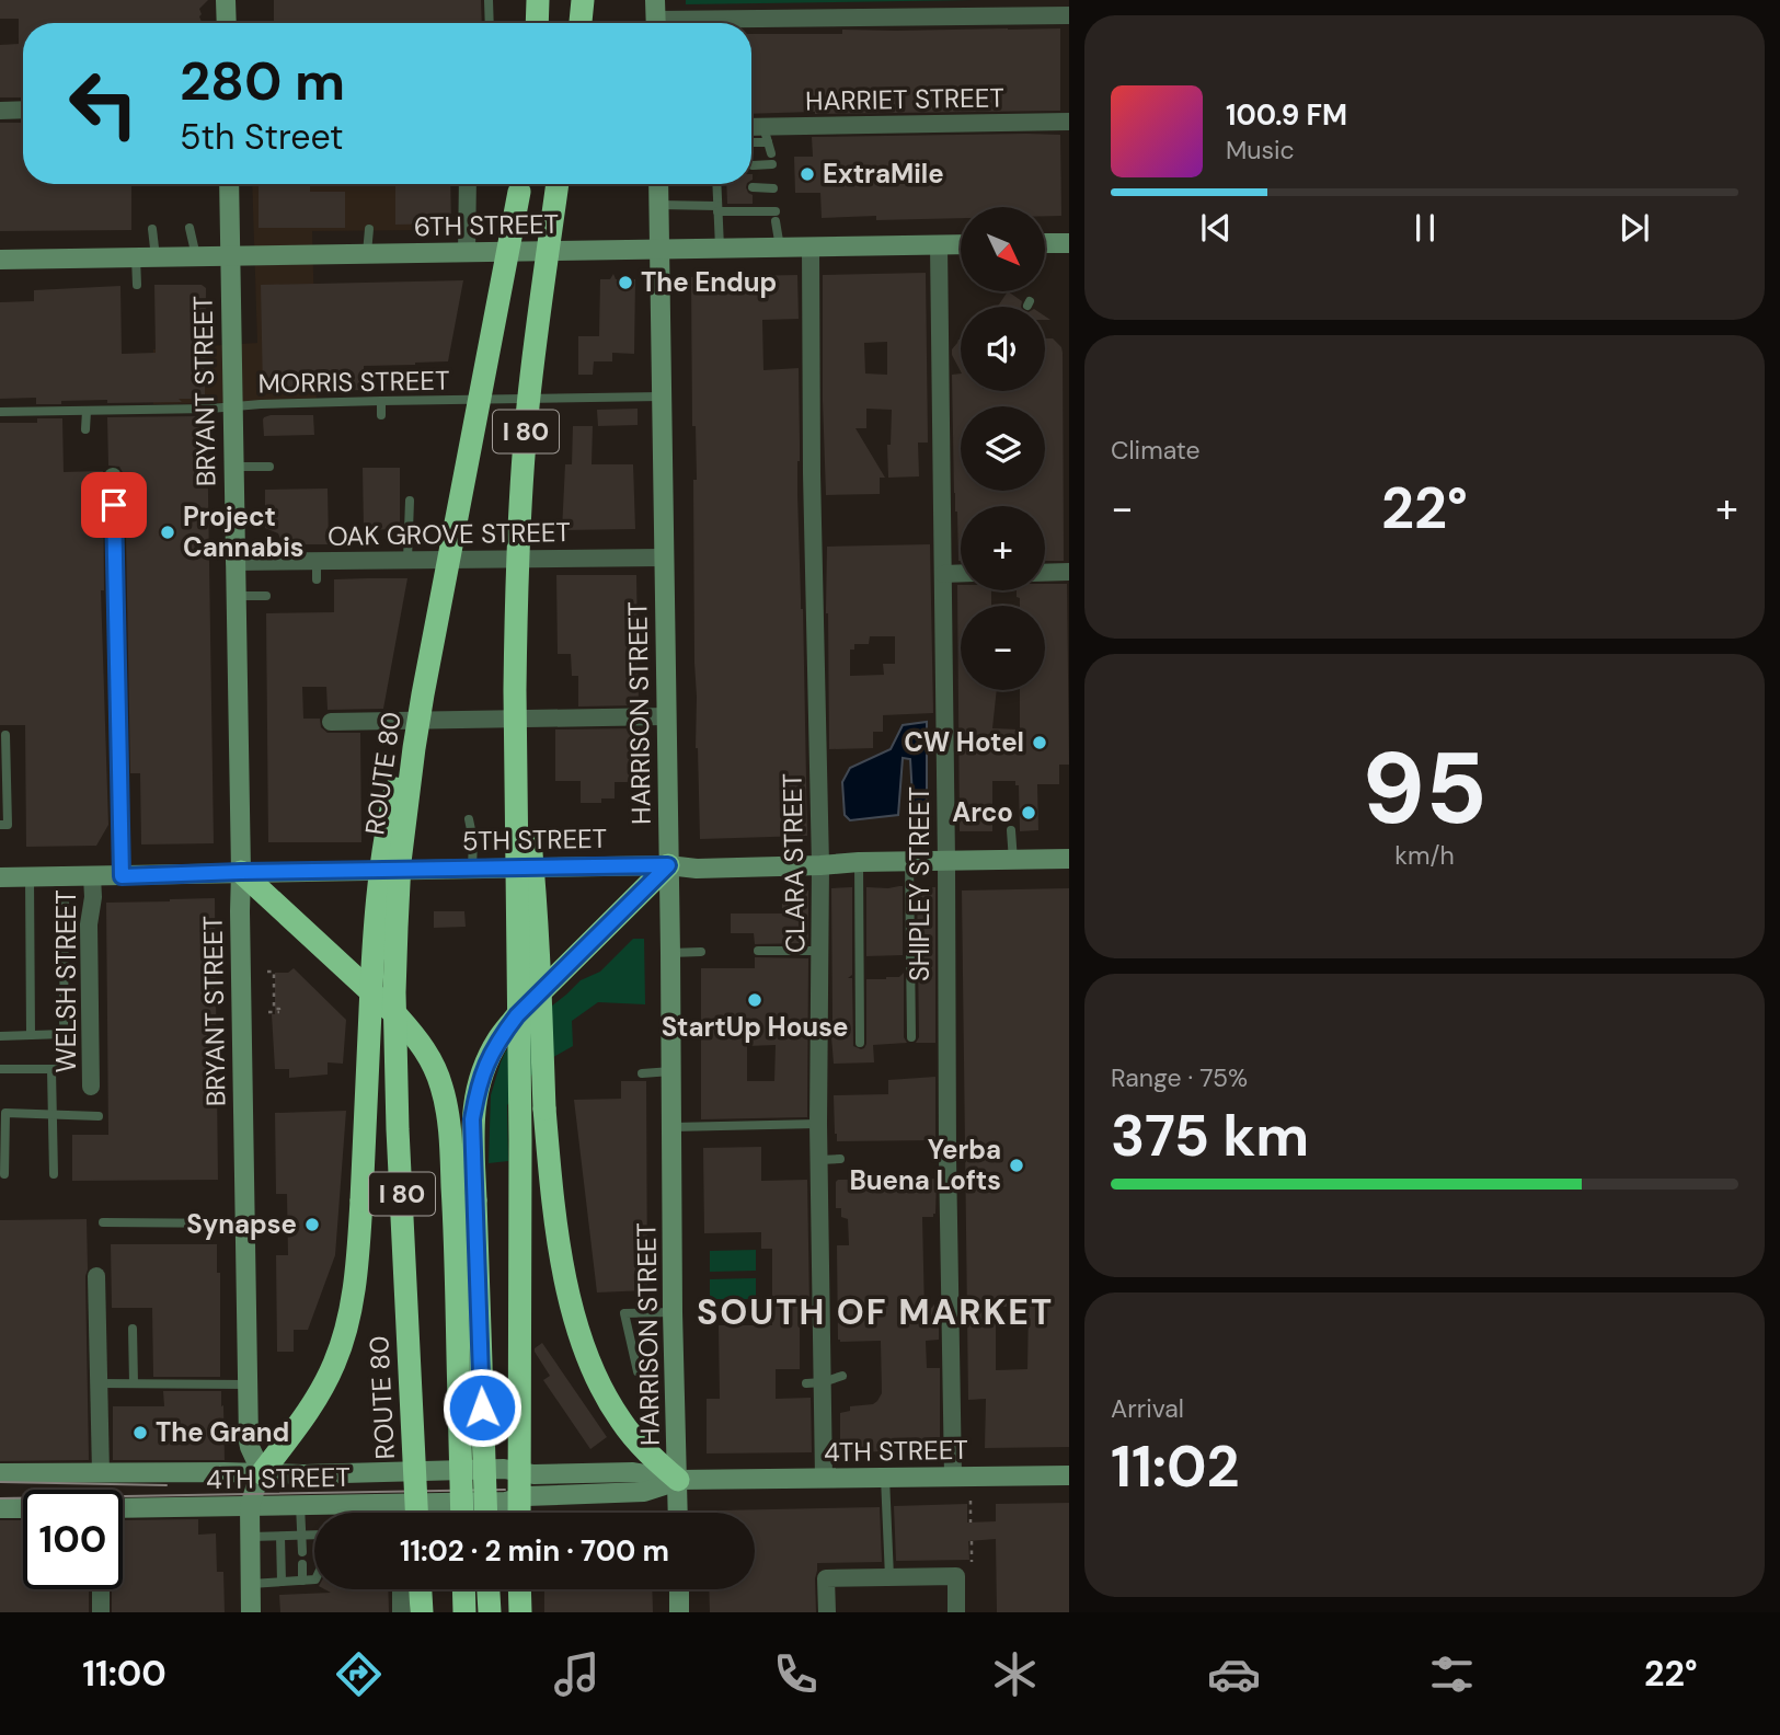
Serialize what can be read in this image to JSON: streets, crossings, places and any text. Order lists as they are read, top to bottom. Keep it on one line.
{"streets":{"highway":["I 80","ROUTE 80"],"main road":["6TH STREET","BRYANT STREET","HARRISON STREET","5TH STREET","4TH STREET"],"street":["HARRIET STREET","OAK GROVE STREET","CLARA STREET","SHIPLEY STREET","WELSH STREET"],"lane":["MORRIS STREET"]},"crossings":[["6TH STREET","BRYANT STREET"],["6TH STREET","HARRISON STREET"],["6TH STREET","CLARA STREET"],["6TH STREET","SHIPLEY STREET"],["MORRIS STREET","BRYANT STREET"],["MORRIS STREET","HARRISON STREET"],["BRYANT STREET","OAK GROVE STREET"],["BRYANT STREET","5TH STREET"],["BRYANT STREET","4TH STREET"],["OAK GROVE STREET","HARRISON STREET"],["HARRISON STREET","5TH STREET"],["HARRISON STREET","4TH STREET"],["5TH STREET","CLARA STREET"],["5TH STREET","SHIPLEY STREET"],["5TH STREET","WELSH STREET"],["CLARA STREET","4TH STREET"],["SHIPLEY STREET","4TH STREET"]],"districts":["SOUTH OF MARKET"],"places":["ExtraMile","The Endup","Project Cannabis","CW Hotel","Arco","StartUp House","Yerba Buena Lofts","Synapse","The Grand"],"north":"bottom right","page":{"turn":["280 m","5th Street"],"song":["100.9 FM","Music"],"map_buttons":["+","−"],"tile":["Climate",["95","km/h"],["Range · 75%","375 km"],["Arrival","11:02"]],"heat":["−","22°","+"],"limit":"100","trip":"11:02 · 2 min · 700 m","tabs":["11:00","22°"]}}
